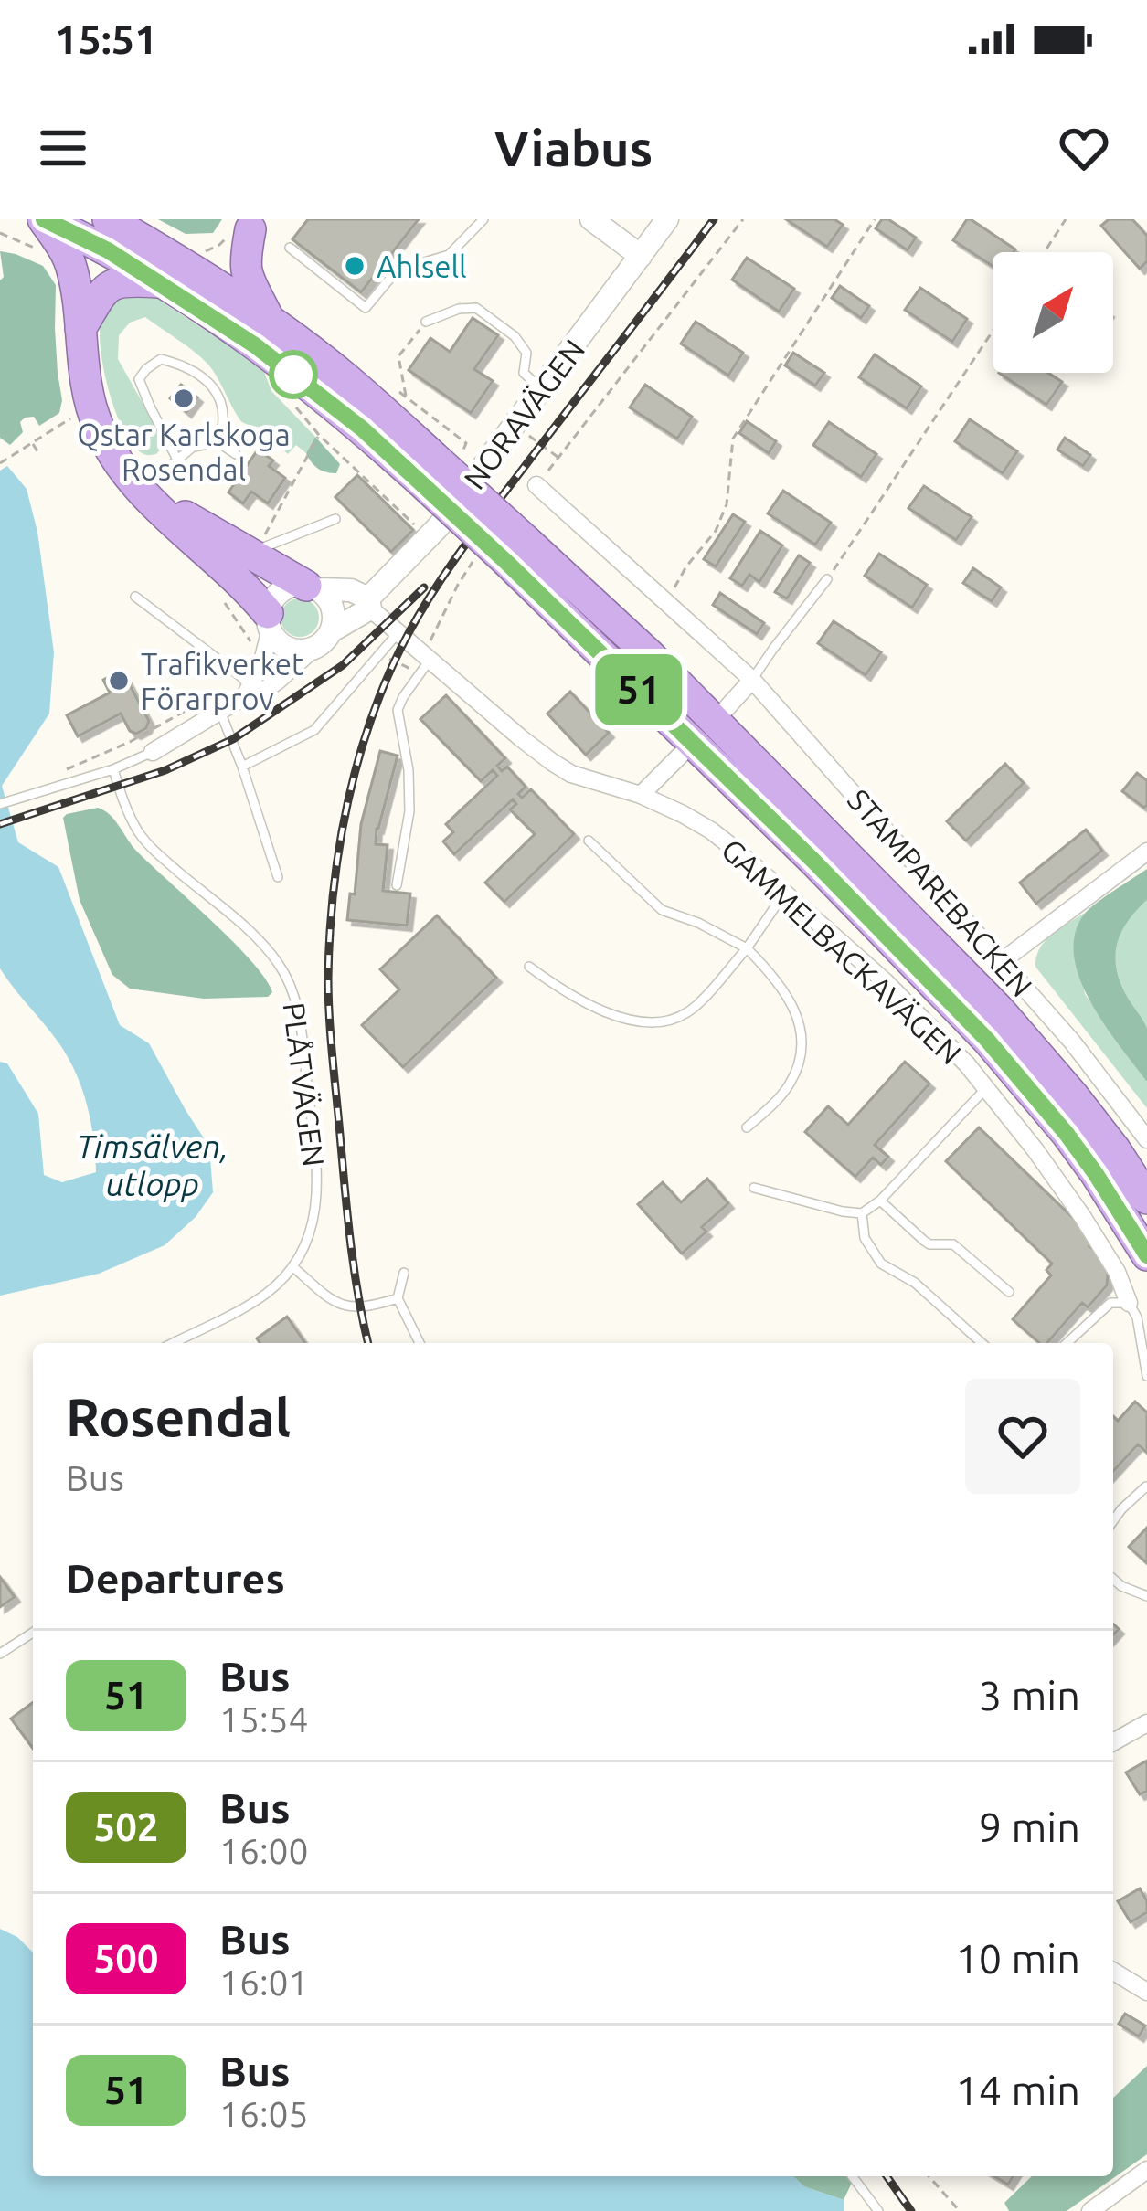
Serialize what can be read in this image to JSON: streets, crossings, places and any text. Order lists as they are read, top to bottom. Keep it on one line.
{"streets":{"street":["NORAVÄGEN","STAMPAREBACKEN","GAMMELBACKAVÄGEN"],"lane":["PLÅTVÄGEN"]},"crossings":[["NORAVÄGEN","GAMMELBACKAVÄGEN"]],"water":["Timsälven, utlopp"],"places":["Ahlsell","Qstar Karlskoga Rosendal","Trafikverket Förarprov"],"lines":["bus line 51"],"north":"top right","page":{"status":"15:51","header":"Viabus","on_map":"51","heading":[["Rosendal","Bus"],"Departures"],"list":[{"mark":"51","name":"Bus","note":"15:54","value":"3 min"},{"mark":"502","name":"Bus","note":"16:00","value":"9 min"},{"mark":"500","name":"Bus","note":"16:01","value":"10 min"},{"mark":"51","name":"Bus","note":"16:05","value":"14 min"}]}}
